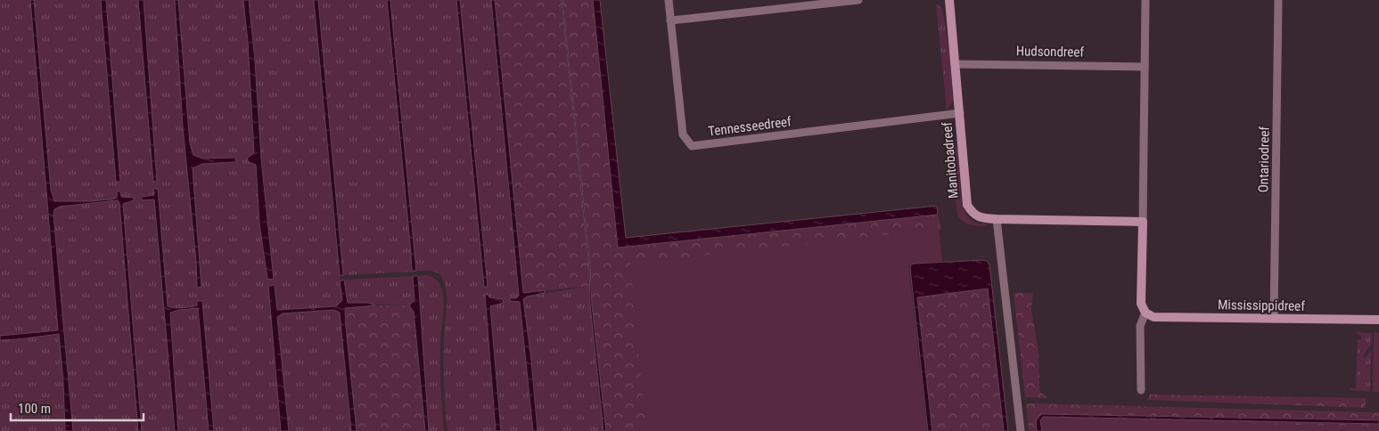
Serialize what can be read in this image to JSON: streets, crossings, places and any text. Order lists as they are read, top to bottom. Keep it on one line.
{"streets":{"street":["Hudsondreef","Tennesseedreef","Ontariodreef","Manitobadreef","Mississippidreef"]},"crossings":[["Hudsondreef","Manitobadreef"],["Tennesseedreef","Manitobadreef"],["Ontariodreef","Mississippidreef"]],"scale_bar":"100 m"}
